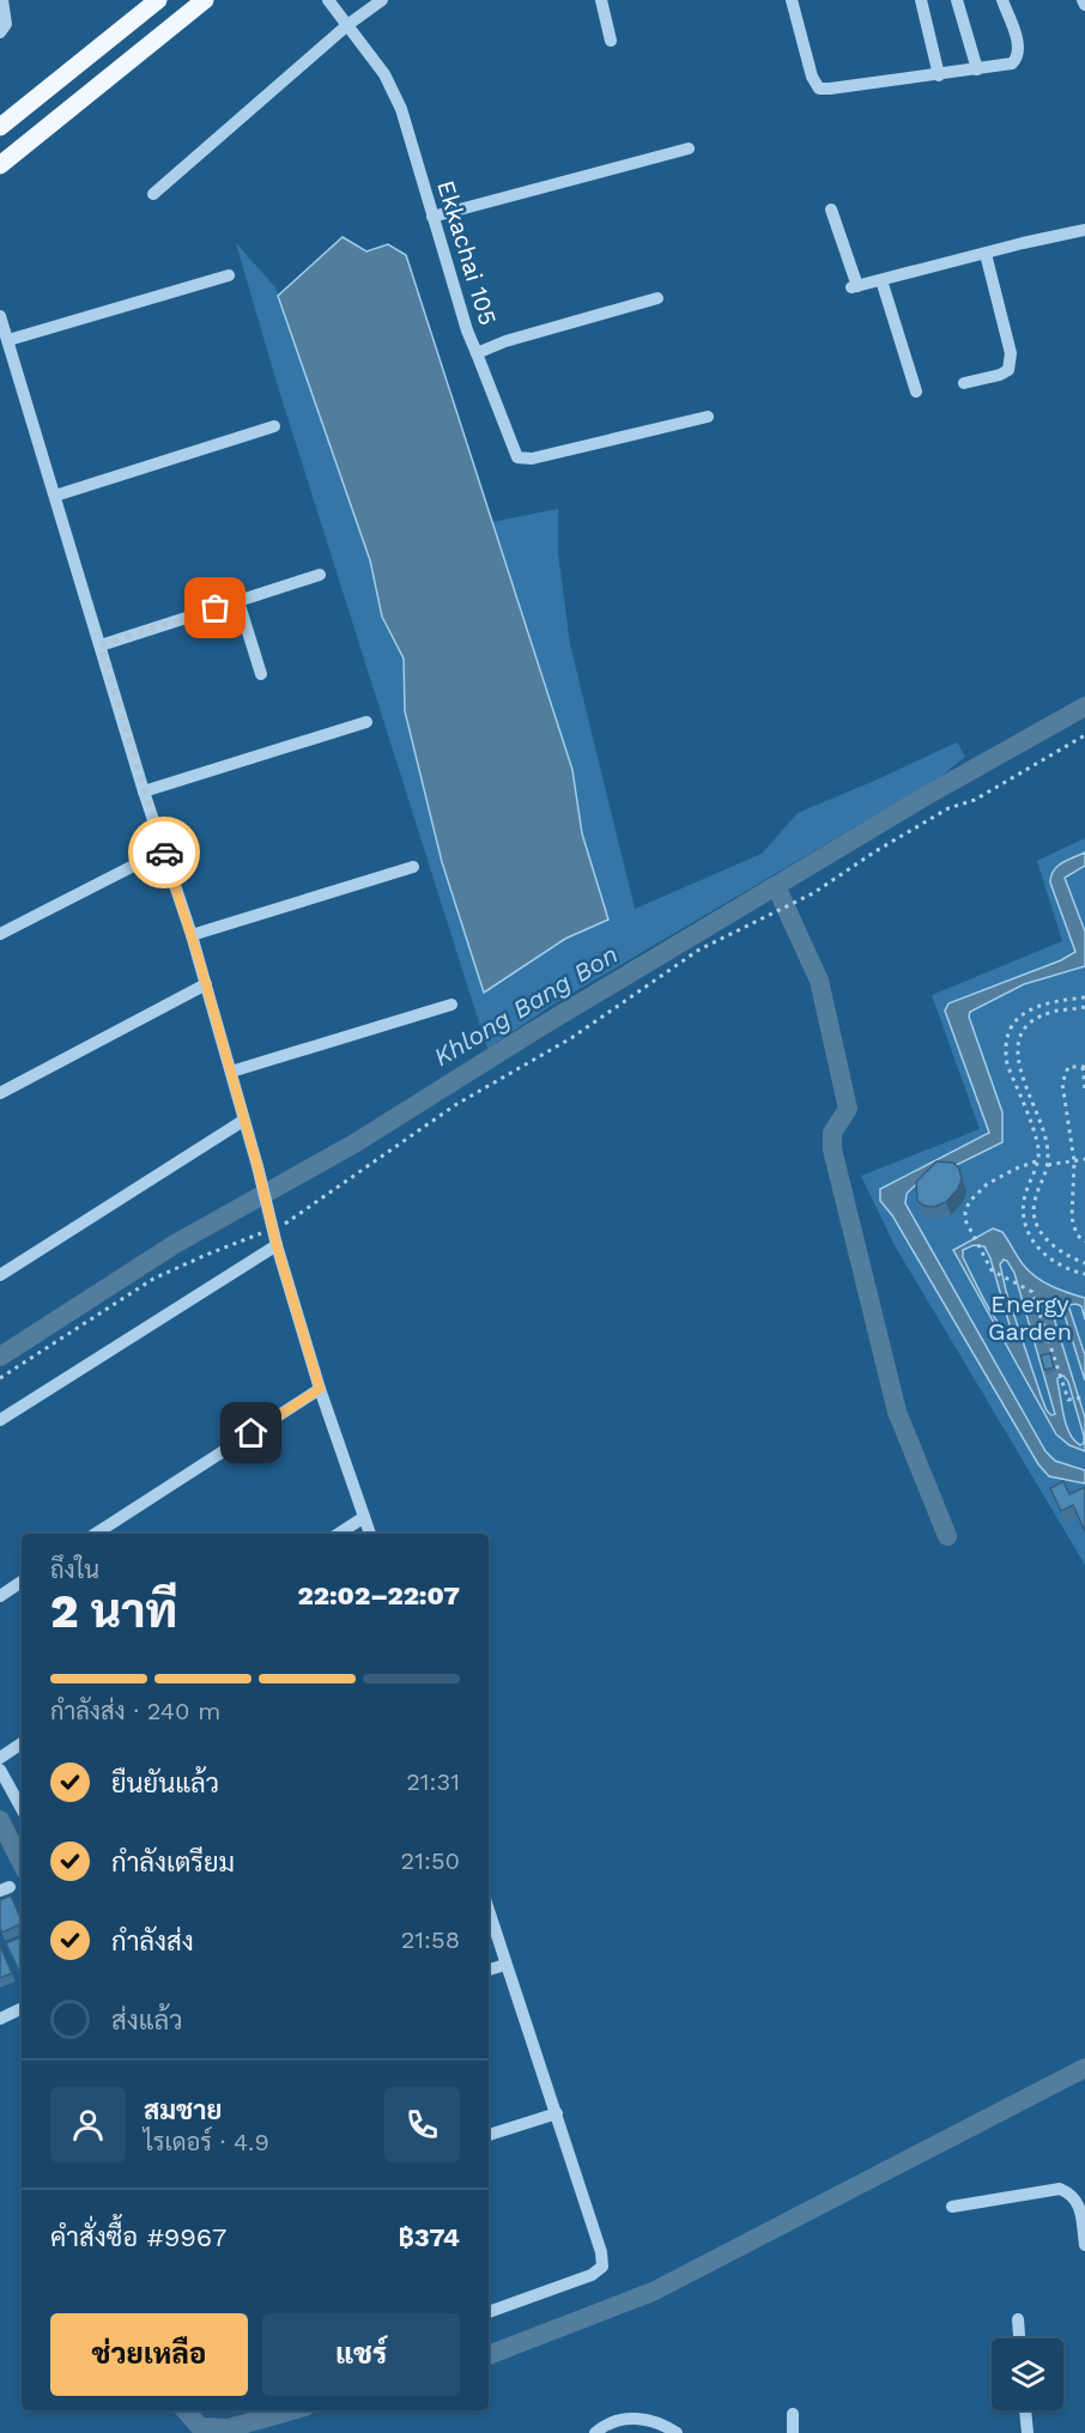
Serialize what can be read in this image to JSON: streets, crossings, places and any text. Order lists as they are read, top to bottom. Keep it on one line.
{"streets":{"street":["Ekkachai 105"]},"water":["Khlong Bang Bon"],"parks":["Energy Garden"],"page":{"heading":["2 นาที","ถึงใน","22:02–22:07"],"panel":["สมชาย","ไรเดอร์ · 4.9","คำสั่งซื้อ #9967","฿374"],"bar":"กำลังส่ง · 240 m","list":[["ยืนยันแล้ว","21:31"],["กำลังเตรียม","21:50"],["กำลังส่ง","21:58"],"ส่งแล้ว"],"buttons":["ช่วยเหลือ","แชร์"]}}
